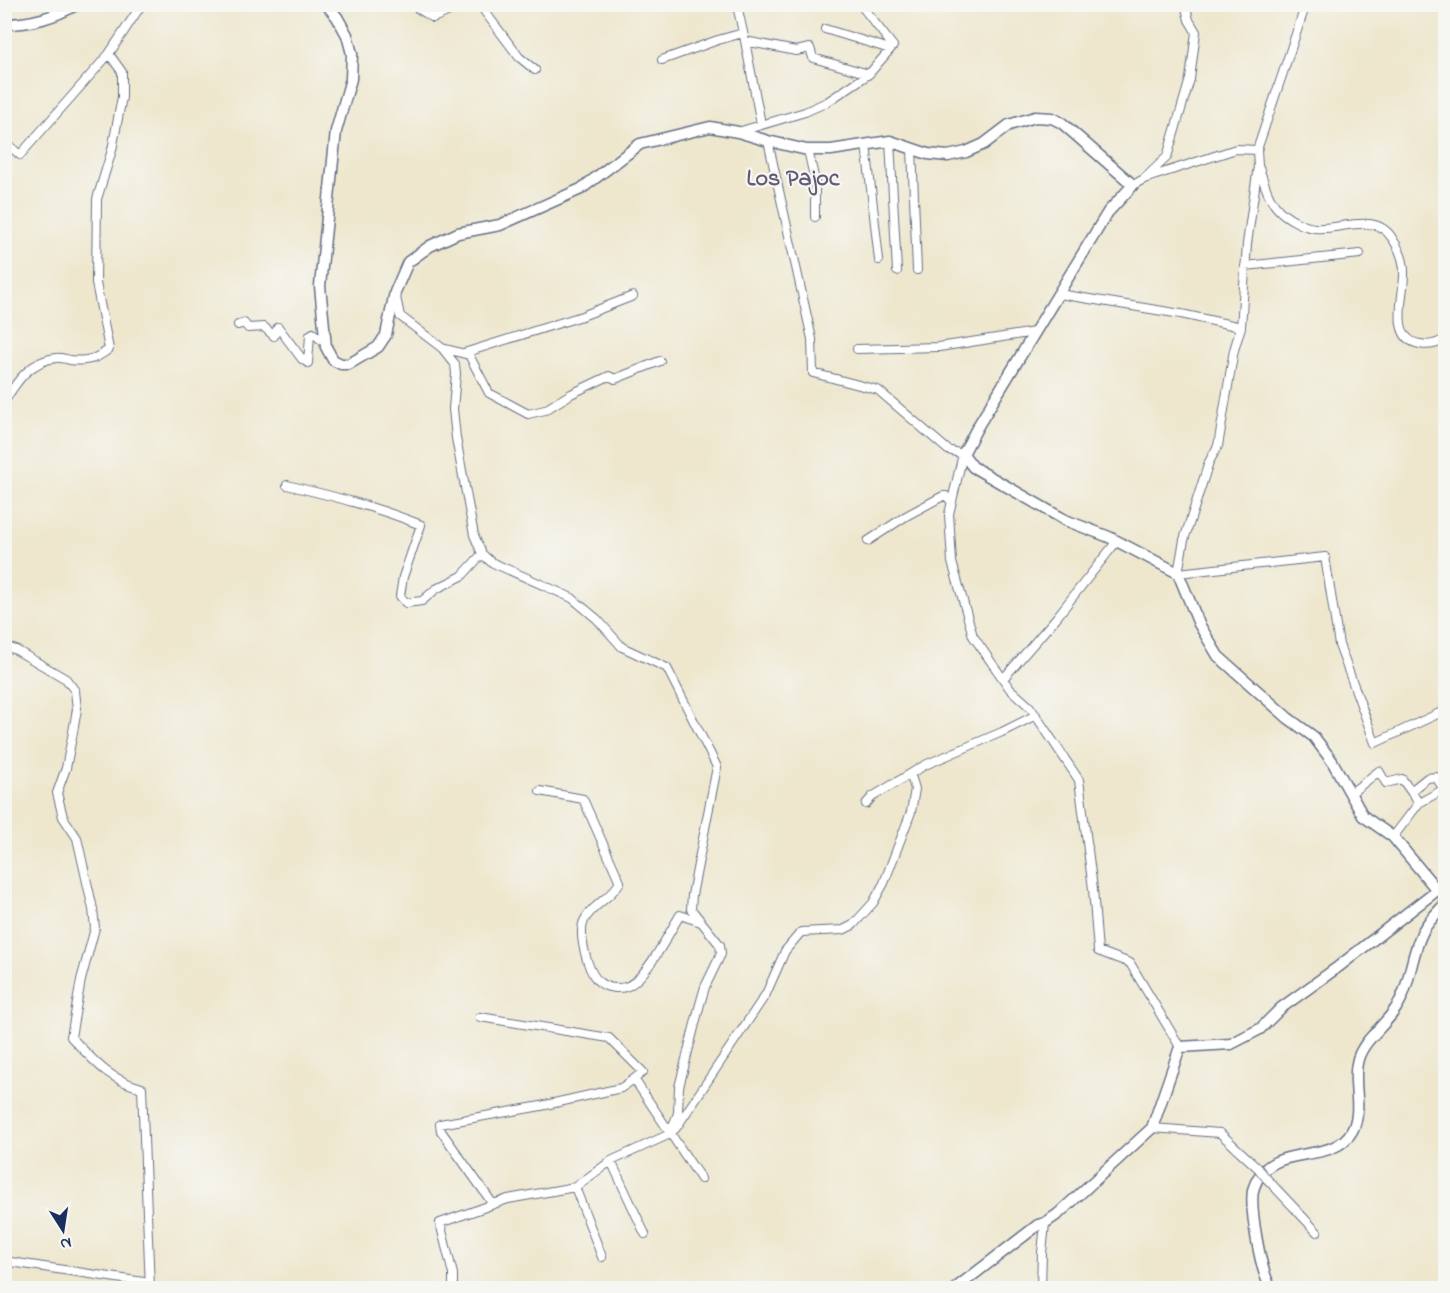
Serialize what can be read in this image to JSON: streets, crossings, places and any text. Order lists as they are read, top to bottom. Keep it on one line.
{"districts":["Los Pajoc"],"north":"bottom"}
